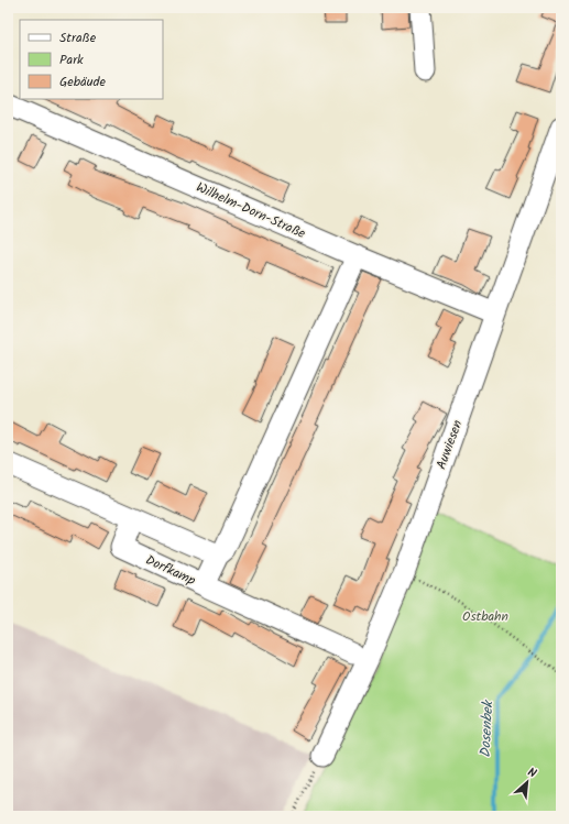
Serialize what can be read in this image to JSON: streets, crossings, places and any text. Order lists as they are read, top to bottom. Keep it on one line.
{"streets":{"street":["Wilhelm-Dorn-Straße","Auwiesen","Dorfkamp"]},"crossings":[["Wilhelm-Dorn-Straße","Auwiesen"],["Wilhelm-Dorn-Straße","Dorfkamp"]],"water":["Dosenbek"],"parks":["Ostbahn"],"legend":["Straße","Park","Gebäude"],"north":"top right"}
